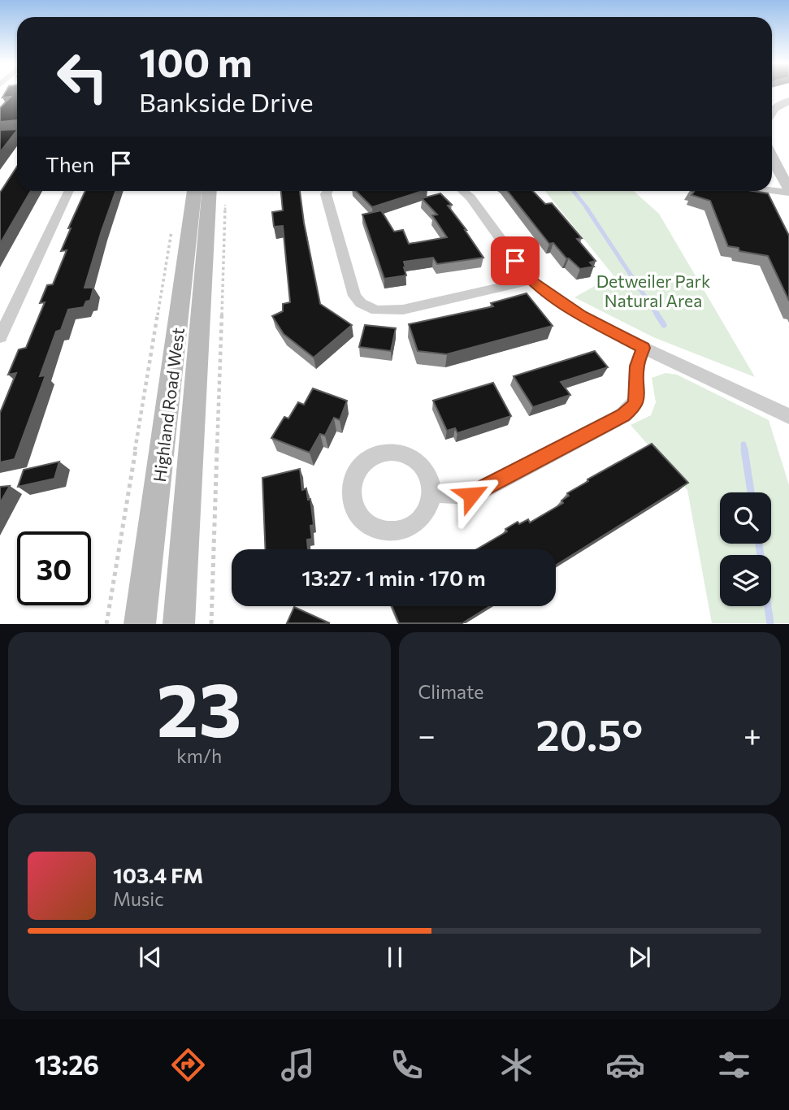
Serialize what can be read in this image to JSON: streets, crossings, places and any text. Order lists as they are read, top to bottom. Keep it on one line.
{"streets":{"main road":["Highland Road West"]},"parks":["Detweiler Park Natural Area"],"page":{"turn":["100 m","Bankside Drive"],"then":"Then","limit":"30","trip":"13:27 · 1 min · 170 m","tile":[["23","km/h"],"Climate"],"heat":["−","20.5°","+"],"song":["103.4 FM","Music"],"tabs":"13:26"}}
